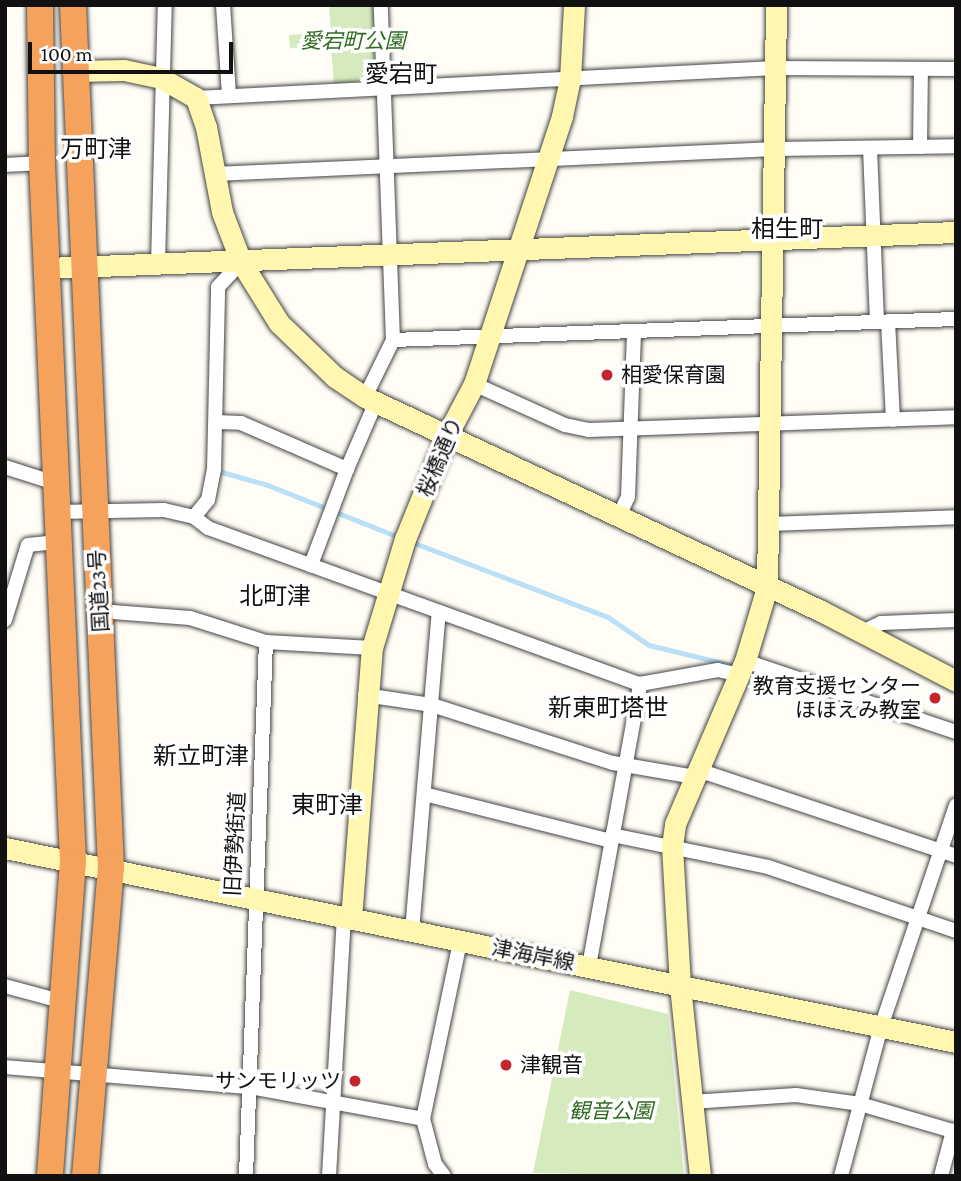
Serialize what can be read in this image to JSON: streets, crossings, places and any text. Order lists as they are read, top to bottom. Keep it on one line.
{"streets":{"highway":["国道23号"],"street":["桜橋通り","旧伊勢街道","津海岸線"]},"crossings":[["桜橋通り","津海岸線"],["国道23号","津海岸線"],["旧伊勢街道","津海岸線"]],"districts":["愛宕町","万町津","相生町","北町津","新東町塔世","新立町津","東町津"],"parks":["愛宕町公園","観音公園"],"places":["相愛保育園","教育支援センター ほほえみ教室","津観音","サンモリッツ"],"scale_bar":"100 m"}
